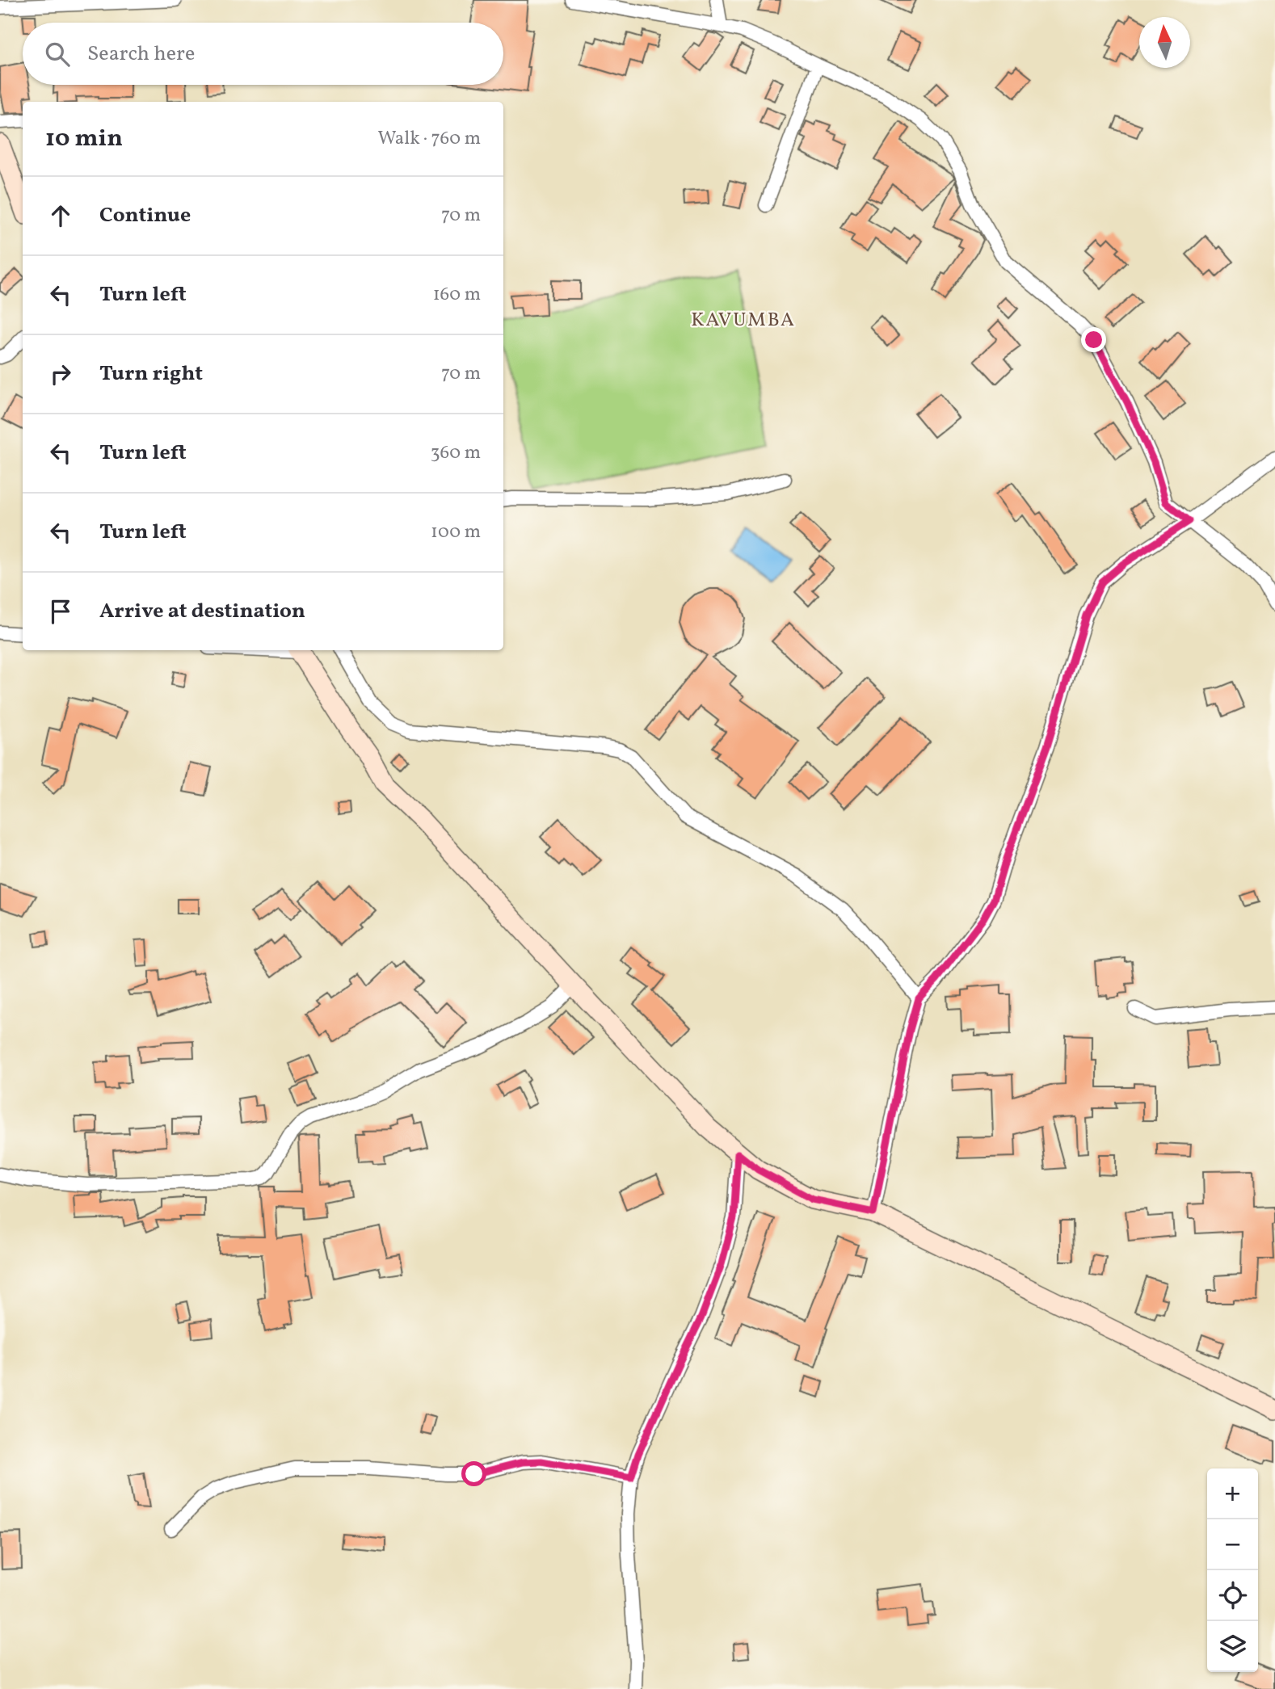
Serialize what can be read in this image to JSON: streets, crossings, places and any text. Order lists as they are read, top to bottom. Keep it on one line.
{"districts":["KAVUMBA"],"north":"top","page":{"search":"Search here","heading":["10 min","Walk · 760 m"],"list":[["Continue","70 m"],["Turn left","160 m"],["Turn right","70 m"],["Turn left","360 m"],["Turn left","100 m"],"Arrive at destination"],"map_buttons":["+","−"]}}
